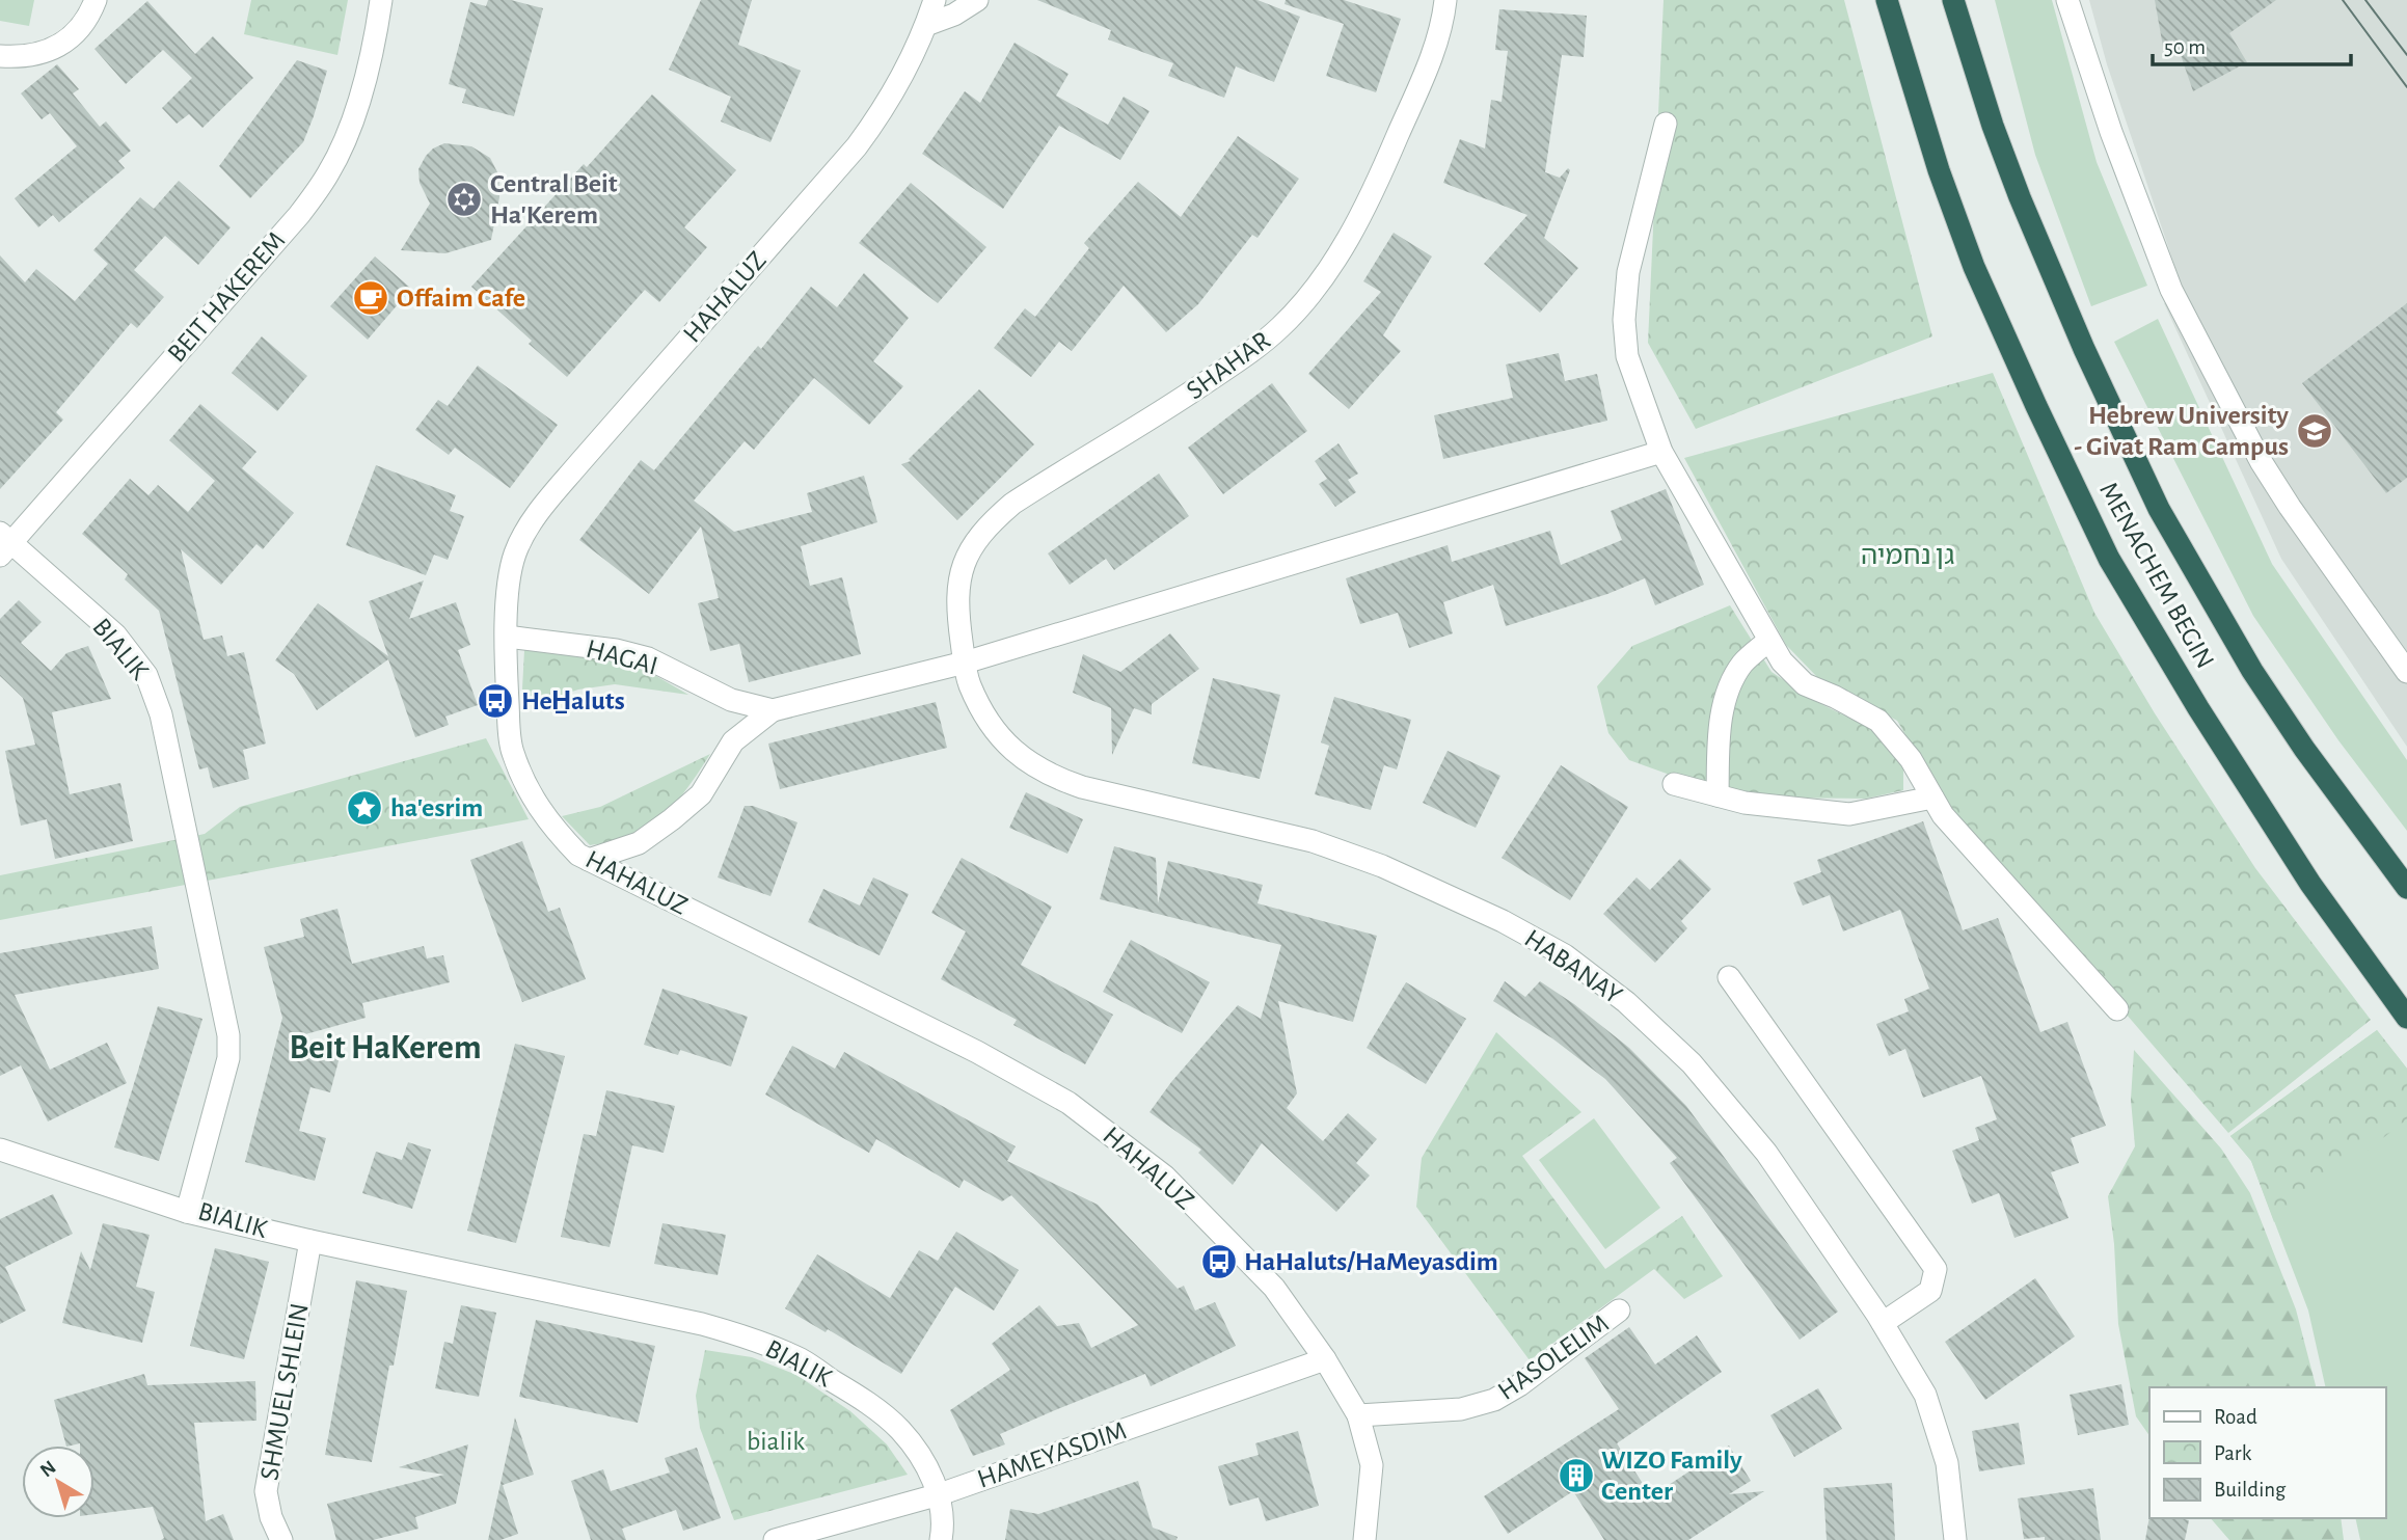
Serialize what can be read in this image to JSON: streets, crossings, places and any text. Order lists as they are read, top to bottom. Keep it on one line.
{"streets":{"highway":["MENACHEM BEGIN"],"street":["BEIT HAKEREM","HAHALUZ","SHAHAR","BIALIK","HAGAI","HABANAY","HASOLELIM","SHMUEL SHLEIN","HAMEYASDIM"]},"crossings":[["BEIT HAKEREM","BIALIK"],["HAHALUZ","HAGAI"],["HAHALUZ","HASOLELIM"],["HAHALUZ","HAMEYASDIM"],["SHAHAR","HAGAI"],["SHAHAR","HABANAY"],["BIALIK","SHMUEL SHLEIN"],["BIALIK","HAMEYASDIM"],["HAGAI","HABANAY"]],"districts":["Beit HaKerem"],"parks":["גן נחמיה","bialik"],"places":{"synagogue":["Central Beit Ha'Kerem"],"cafe":["Offaim Cafe"],"school or university":["Hebrew University - Givat Ram Campus"],"bus stop":["HeH̠aluts","HaHaluts/HaMeyasdim"],"place":["ha'esrim"],"building":["WIZO Family Center"]},"legend":["Road","Park","Building"],"scale_bar":"50 m","north":"top left"}
